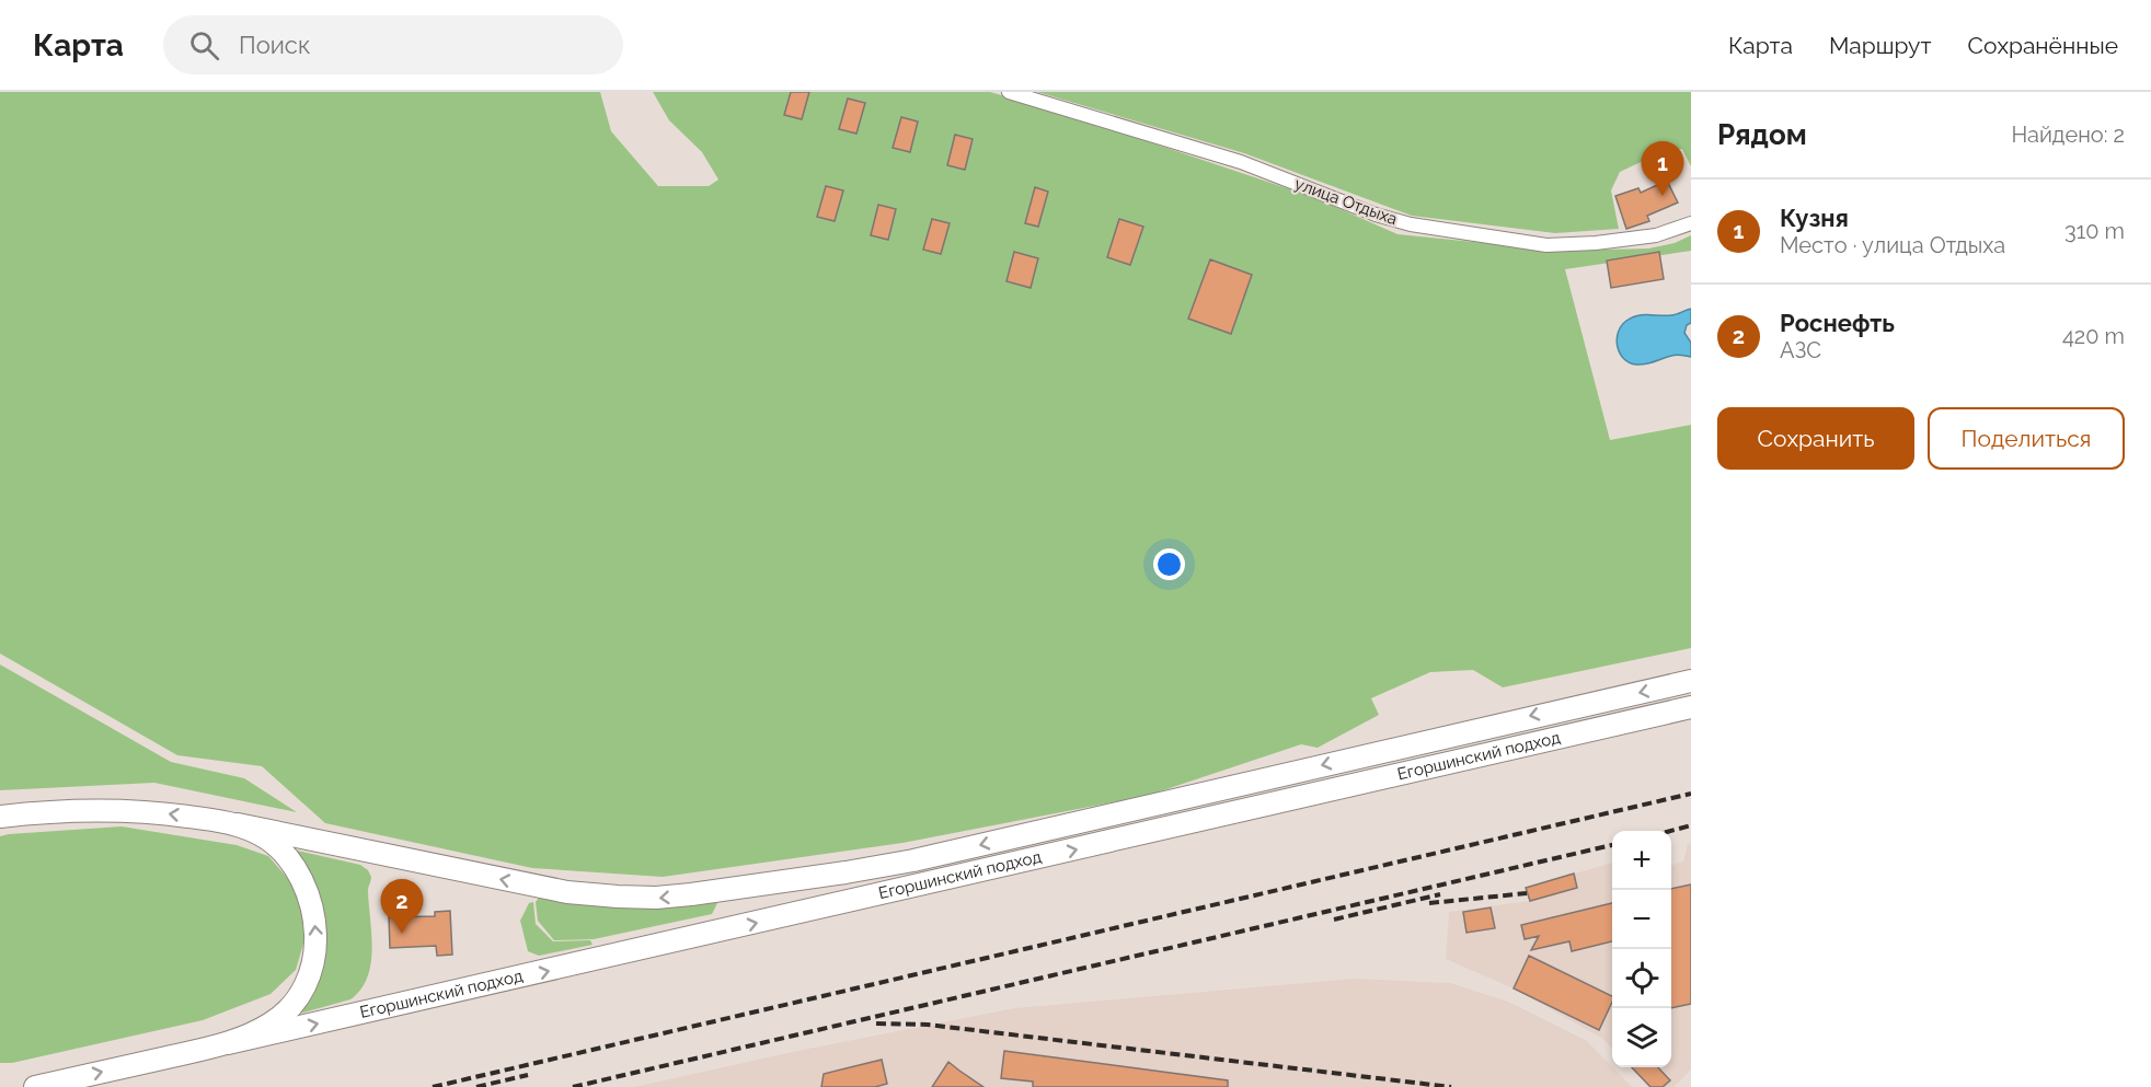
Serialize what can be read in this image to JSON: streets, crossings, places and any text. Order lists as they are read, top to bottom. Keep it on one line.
{"streets":{"main road":["Егоршинский подход"],"street":["улица Отдыха"]},"page":{"header":"Карта","search":"Поиск","nav":["Карта","Маршрут","Сохранённые"],"heading":["Рядом","Найдено: 2"],"pins":["1","2"],"list":[{"mark":"1","name":"Кузня","note":"Место · улица Отдыха","value":"310 m"},{"mark":"2","name":"Роснефть","note":"АЗС","value":"420 m"}],"buttons":["Сохранить","Поделиться"],"map_buttons":["+","−"]}}
